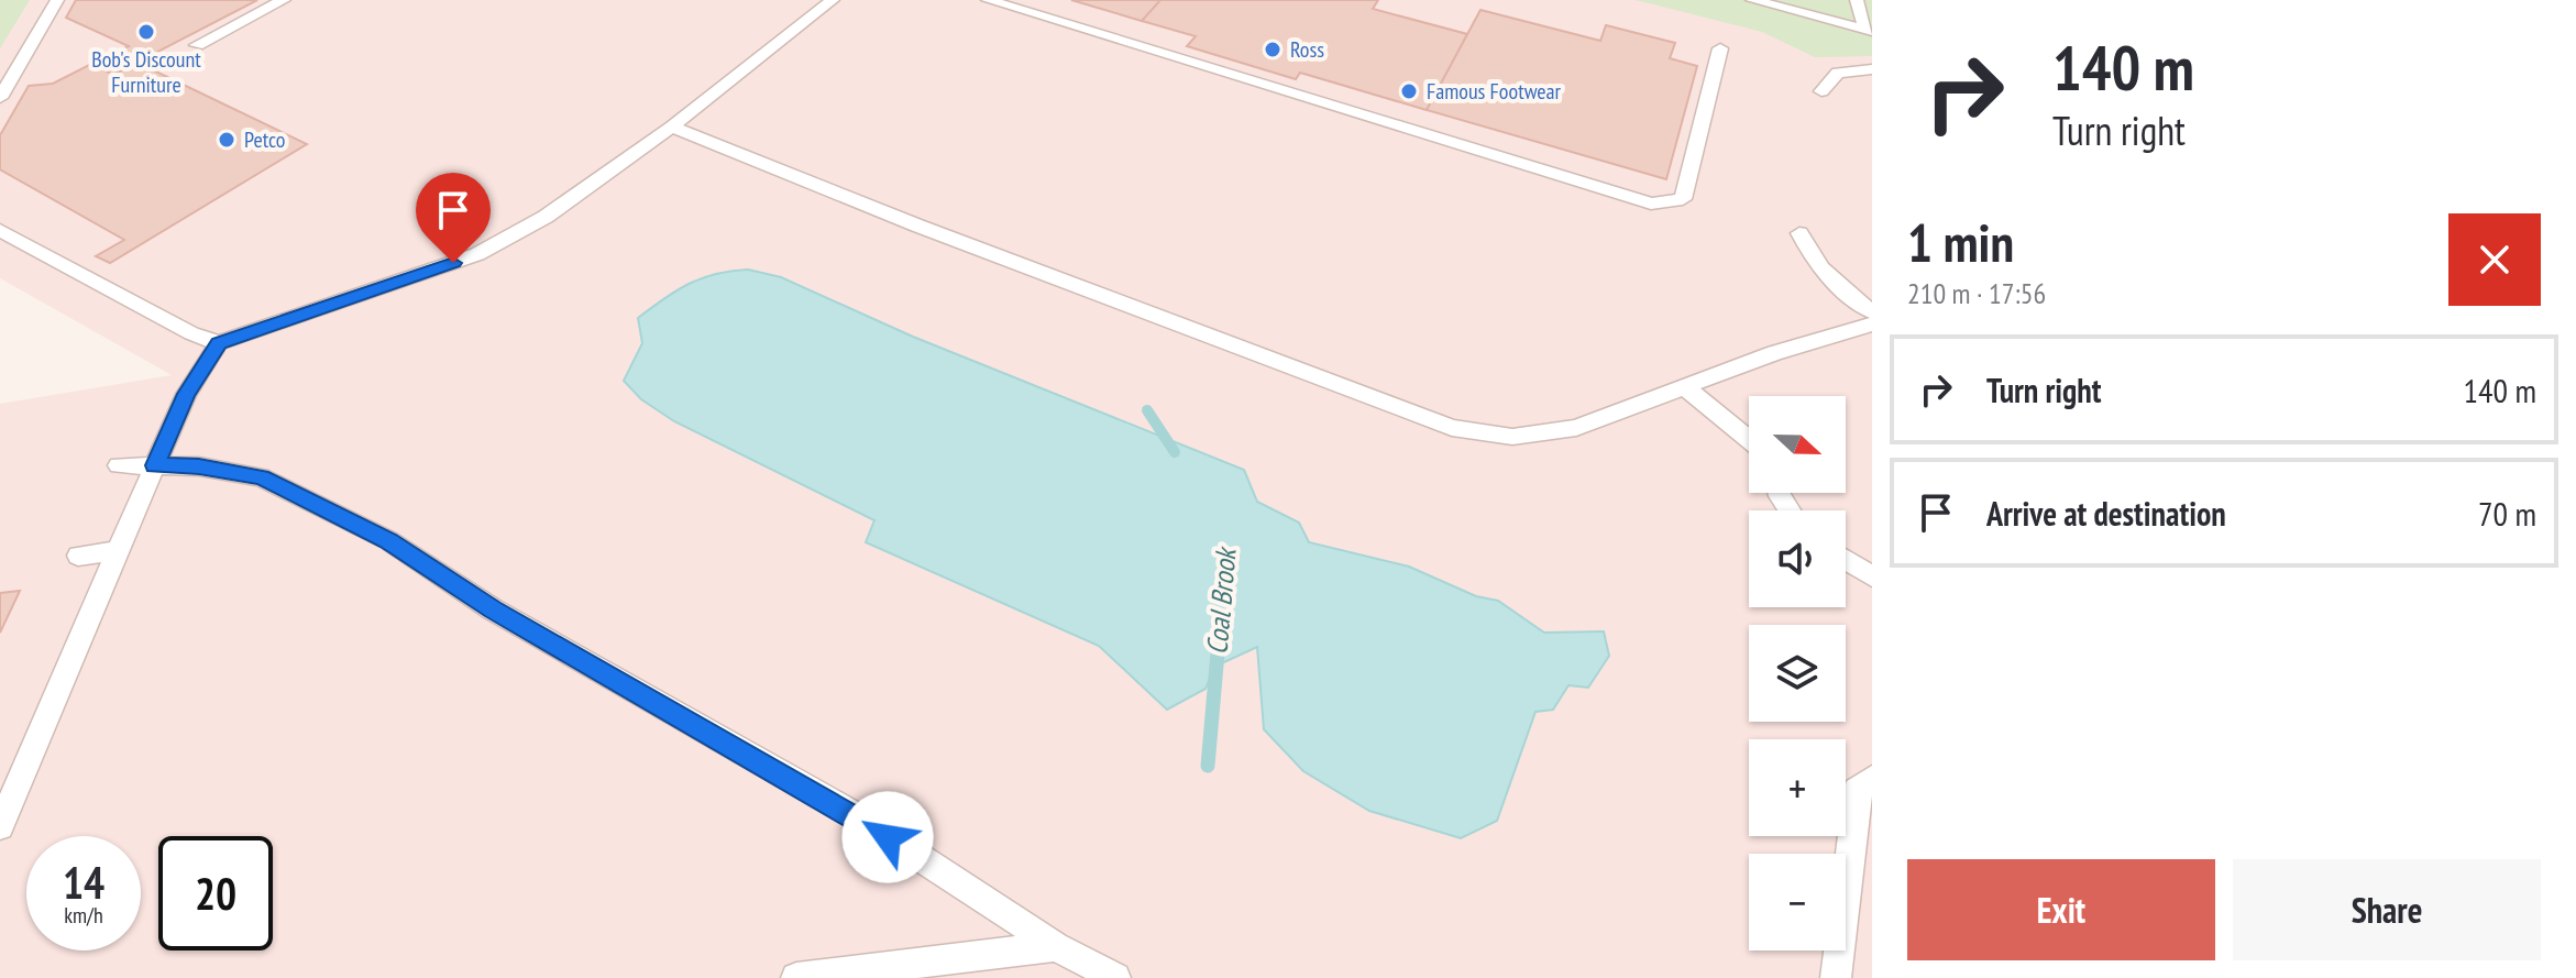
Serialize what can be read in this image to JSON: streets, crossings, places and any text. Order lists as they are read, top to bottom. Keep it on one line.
{"water":["Coal Brook"],"places":["Bob's Discount Furniture","Ross","Famous Footwear","Petco"],"north":"right","page":{"turn":["140 m","Turn right"],"heading":["1 min","210 m · 17:56"],"list":[{"name":"Turn right","value":"140 m"},{"name":"Arrive at destination","value":"70 m"}],"map_buttons":["+","−"],"speed":"14 km/h","limit":"20","buttons":["Exit","Share"]}}
